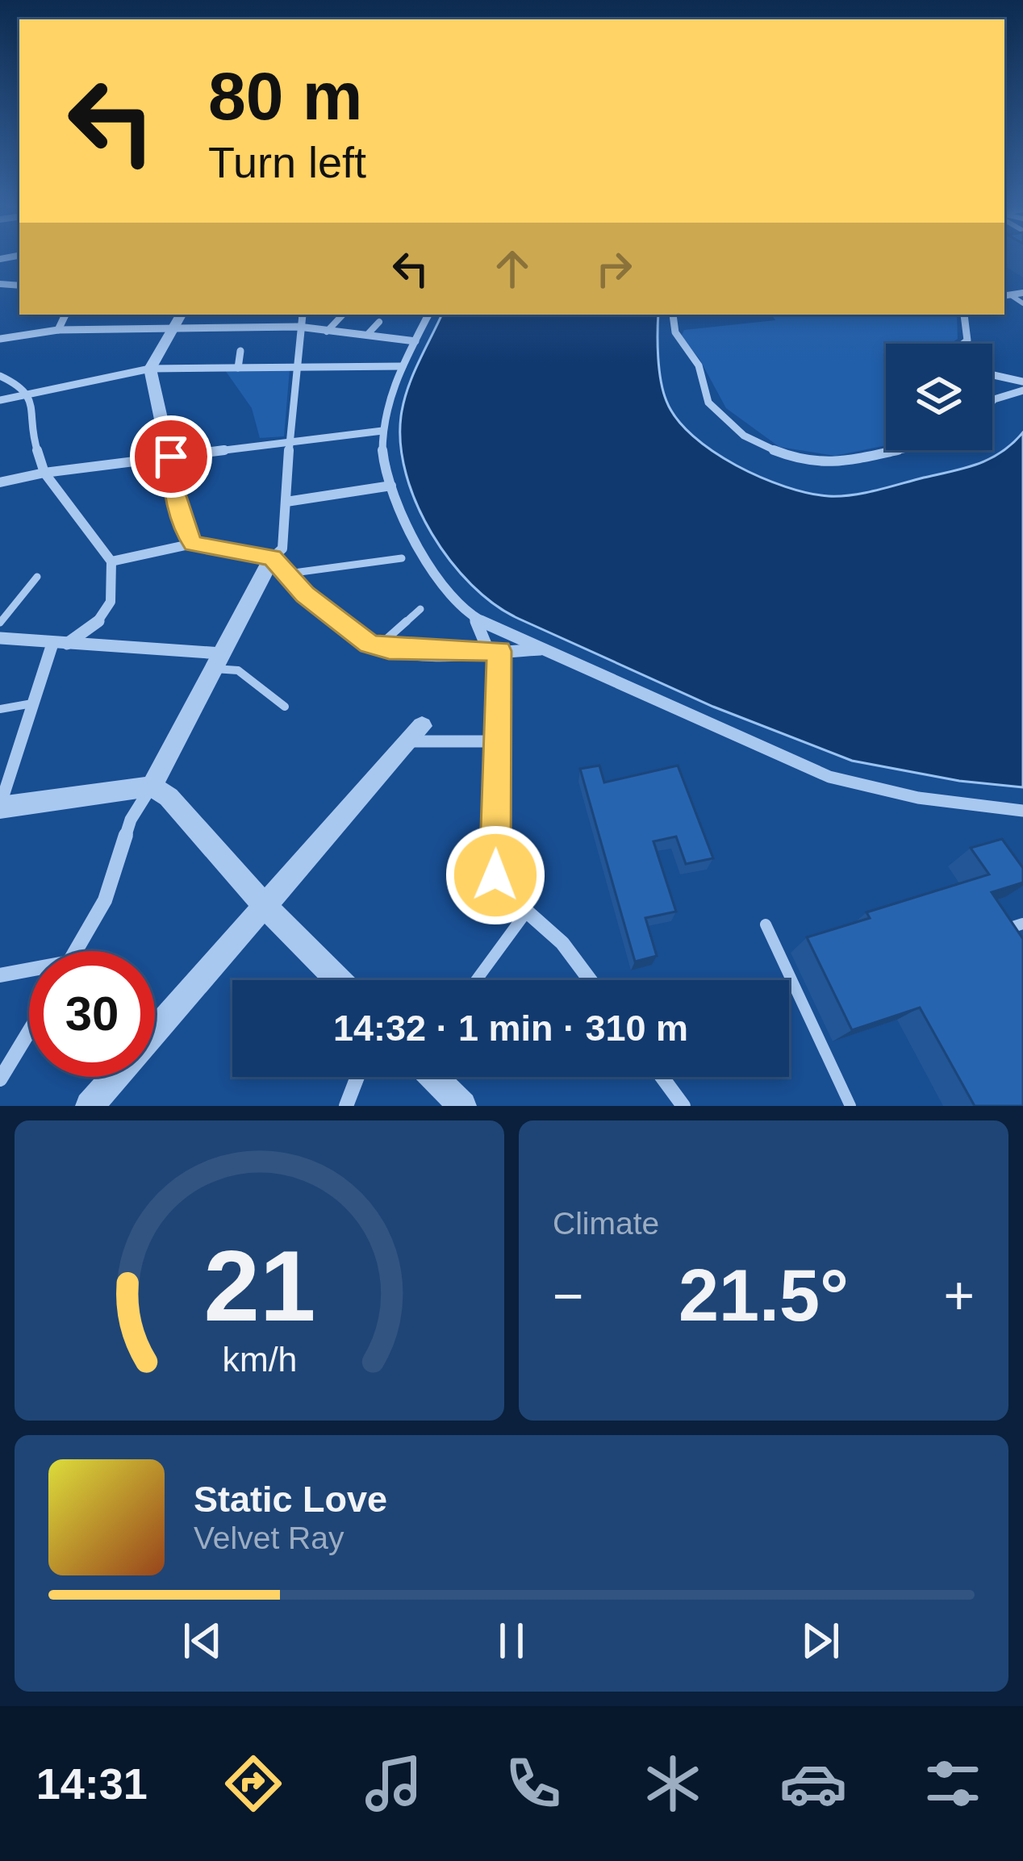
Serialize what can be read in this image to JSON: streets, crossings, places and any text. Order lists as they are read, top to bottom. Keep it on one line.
{"page":{"turn":["80 m","Turn left"],"limit":"30","trip":"14:32 · 1 min · 310 m","tile":"Climate","heat":["−","21.5°","+"],"song":["Static Love","Velvet Ray"],"tabs":"14:31","gauge":["21","km/h"]}}
